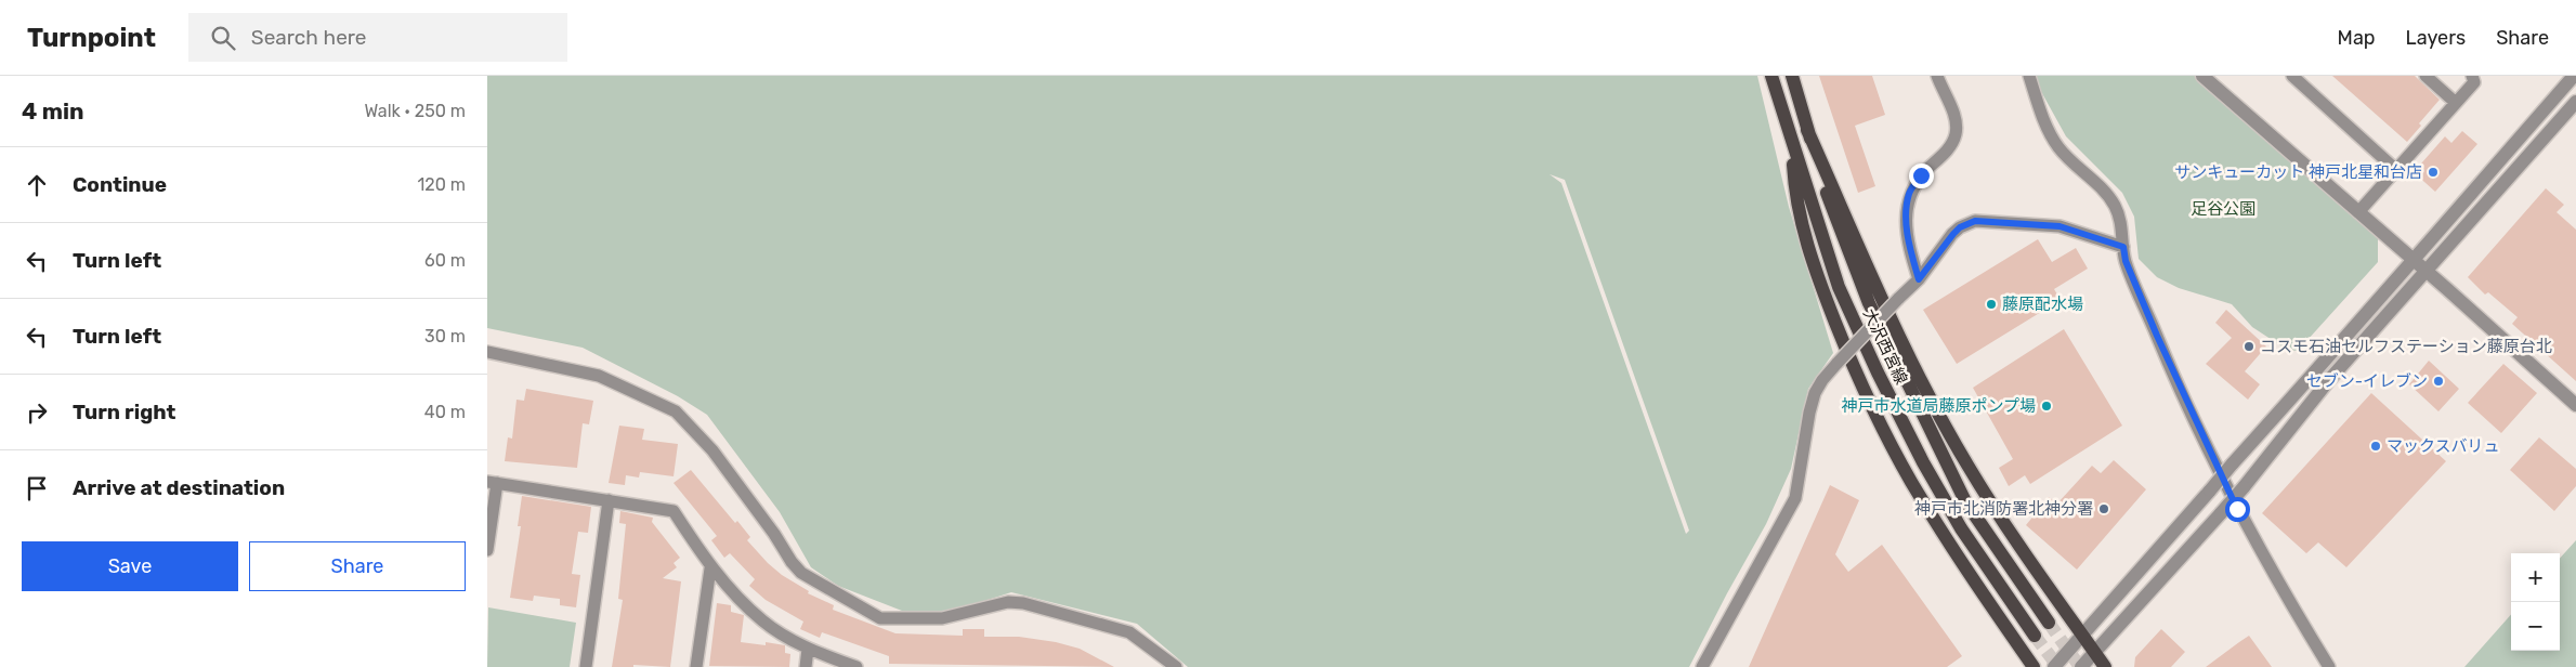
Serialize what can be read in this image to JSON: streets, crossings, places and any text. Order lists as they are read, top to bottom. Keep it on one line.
{"streets":{"main road":["大沢西宮線"]},"parks":["足谷公園"],"places":["サンキューカット 神戸北星和台店","藤原配水場","コスモ石油セルフステーション藤原台北","セブン-イレブン","神戸市水道局藤原ポンプ場","マックスバリュ","神戸市北消防署北神分署"],"page":{"header":"Turnpoint","search":"Search here","nav":["Map","Layers","Share"],"heading":["4 min","Walk · 250 m"],"list":[["Continue","120 m"],["Turn left","60 m"],["Turn left","30 m"],["Turn right","40 m"],"Arrive at destination"],"buttons":["Save","Share"],"map_buttons":["+","−"]}}
